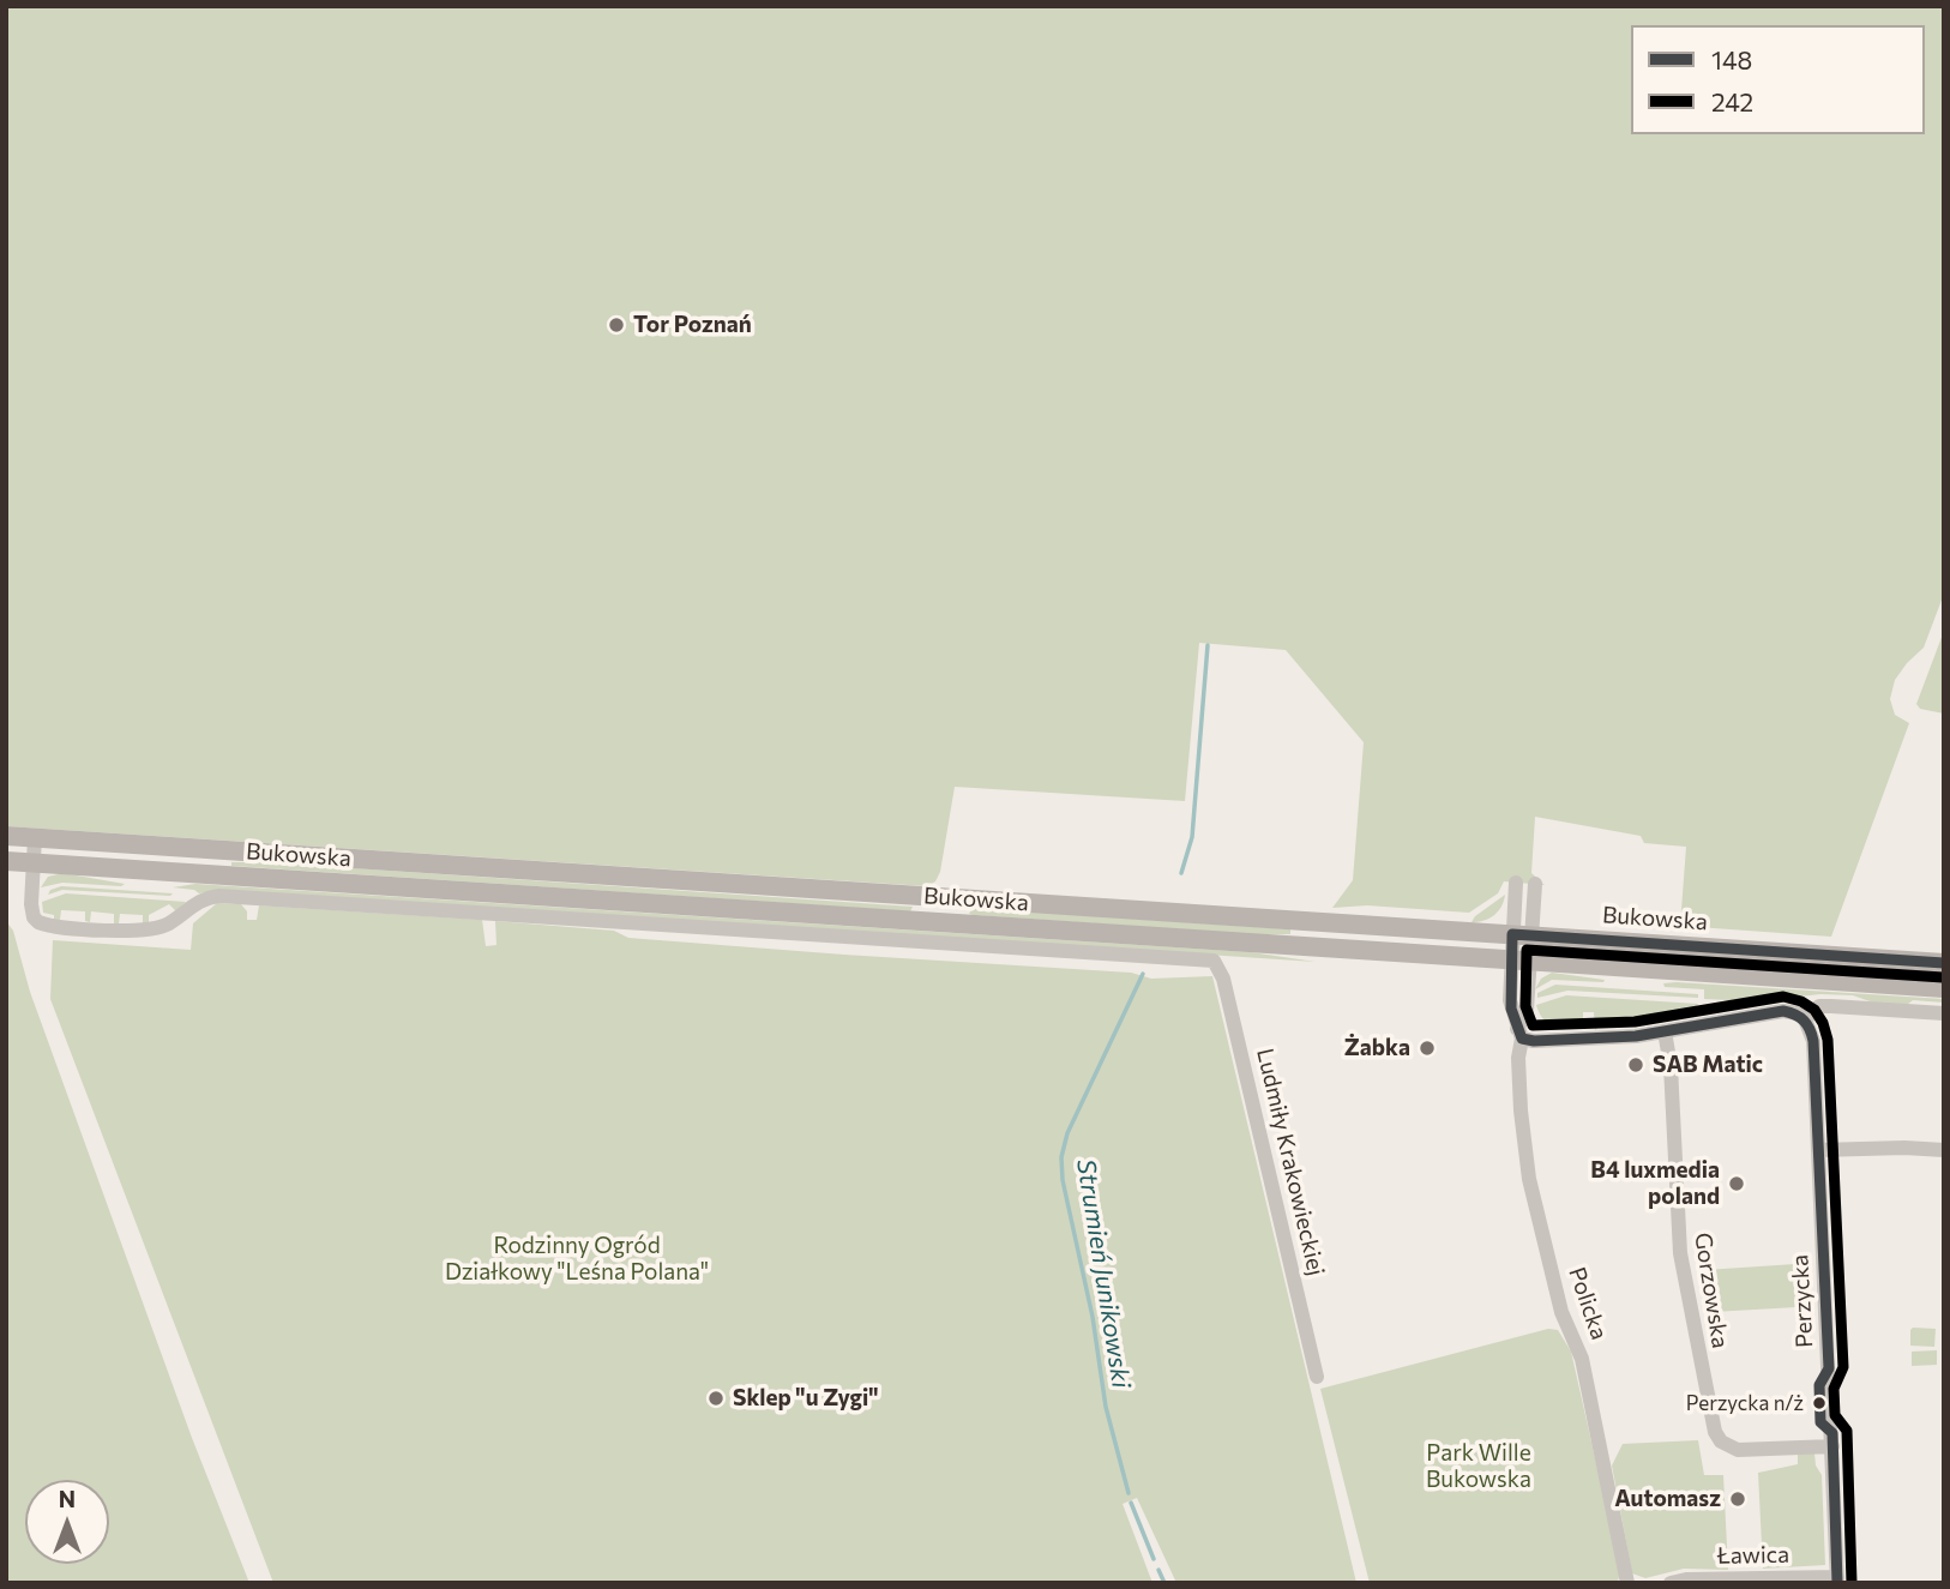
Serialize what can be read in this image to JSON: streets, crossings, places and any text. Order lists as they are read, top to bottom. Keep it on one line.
{"streets":{"main road":["Bukowska"],"street":["Ludmiły Krakowieckiej","Gorzowska","Perzycka","Policka","Ławica"]},"crossings":[["Bukowska","Ludmiły Krakowieckiej"],["Bukowska","Policka"],["Gorzowska","Perzycka"],["Perzycka","Ławica"]],"water":["Strumień Junikowski"],"parks":["Rodzinny Ogród Działkowy \"Leśna Polana\"","Park Wille Bukowska"],"places":["Tor Poznań","Żabka","SAB Matic","B4 luxmedia poland","Sklep \"u Zygi\"","Perzycka n/ż","Automasz"],"lines":["transit line 148","transit line 242"],"legend":["148","242"],"north":"top"}
